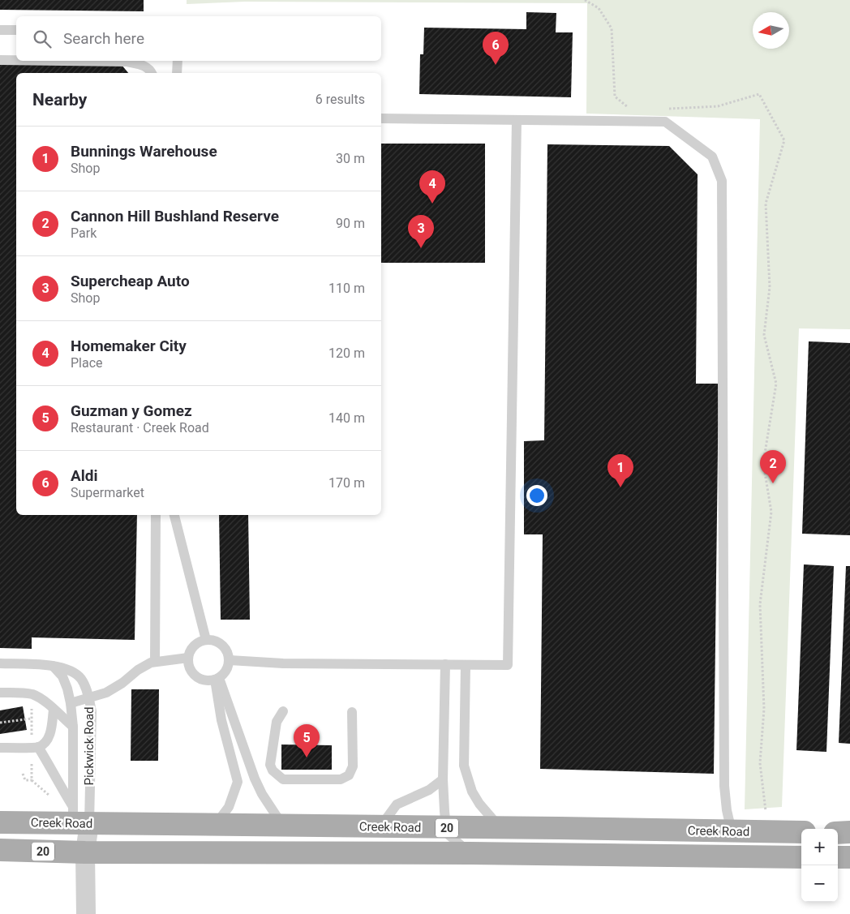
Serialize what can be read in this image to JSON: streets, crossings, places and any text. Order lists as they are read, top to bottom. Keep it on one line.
{"streets":{"main road":["Creek Road","20"],"lane":["Pickwick Road"]},"crossings":[["Pickwick Road","Creek Road"]],"north":"left","page":{"search":"Search here","pins":["6","4","3","2","1","5"],"heading":["Nearby","6 results"],"list":[{"mark":"1","name":"Bunnings Warehouse","note":"Shop","value":"30 m"},{"mark":"2","name":"Cannon Hill Bushland Reserve","note":"Park","value":"90 m"},{"mark":"3","name":"Supercheap Auto","note":"Shop","value":"110 m"},{"mark":"4","name":"Homemaker City","note":"Place","value":"120 m"},{"mark":"5","name":"Guzman y Gomez","note":"Restaurant · Creek Road","value":"140 m"},{"mark":"6","name":"Aldi","note":"Supermarket","value":"170 m"}],"map_buttons":["+","−"]}}
